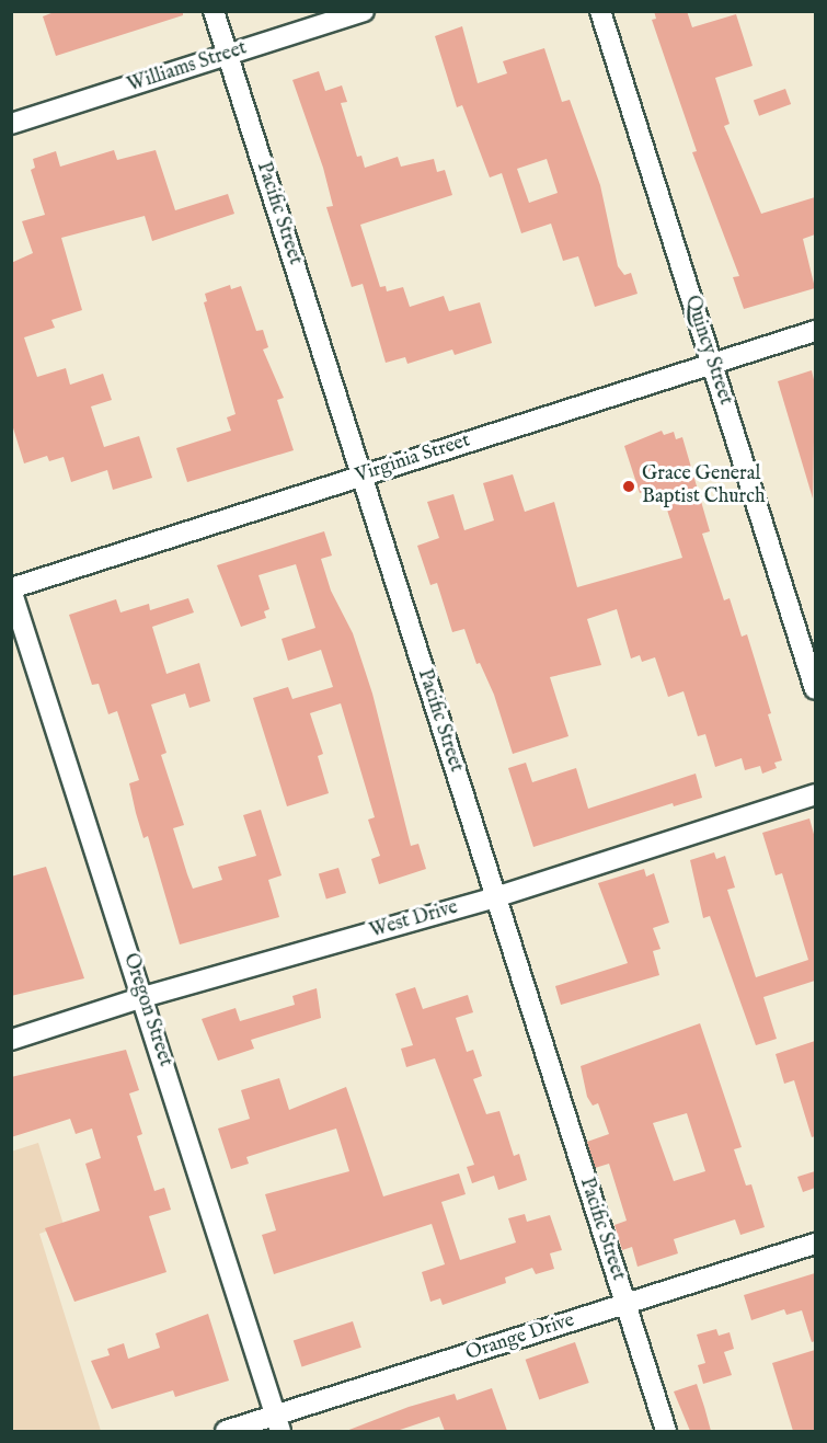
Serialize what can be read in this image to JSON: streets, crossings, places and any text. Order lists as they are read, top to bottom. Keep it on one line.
{"streets":{"street":["Williams Street","Pacific Street","Quincy Street","Virginia Street","West Drive","Oregon Street","Orange Drive"]},"crossings":[["Williams Street","Pacific Street"],["Pacific Street","Virginia Street"],["Pacific Street","West Drive"],["Pacific Street","Orange Drive"],["Quincy Street","Virginia Street"],["Virginia Street","Oregon Street"],["West Drive","Oregon Street"],["Oregon Street","Orange Drive"]],"places":["Grace General Baptist Church"]}
